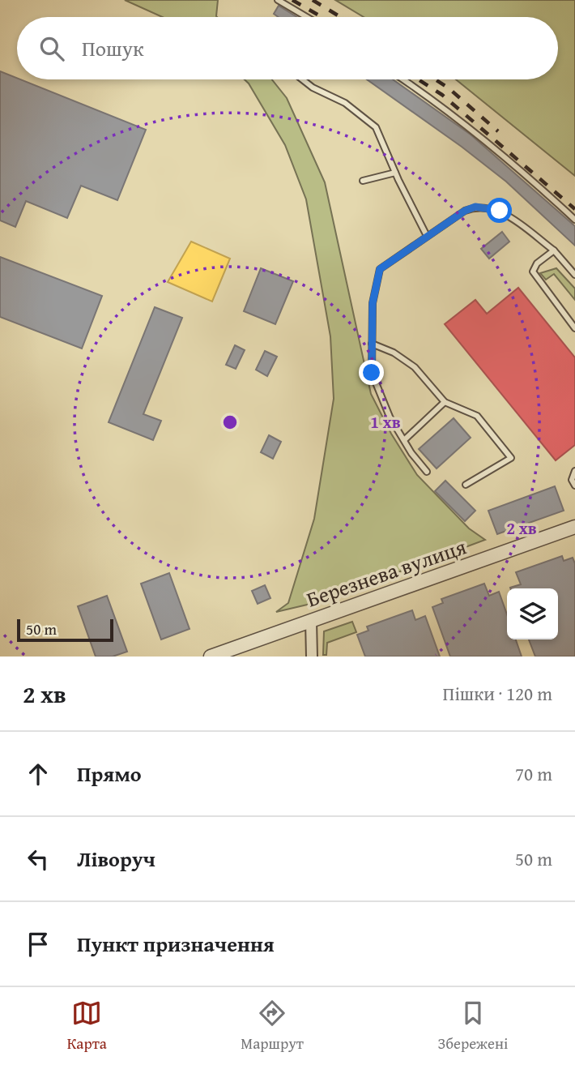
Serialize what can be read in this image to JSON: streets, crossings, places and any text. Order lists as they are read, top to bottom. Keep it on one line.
{"streets":{"street":["Березнева вулиця"]},"scale_bar":"50 m","page":{"search":"Пошук","scale":"50 m","heading":["2 хв","Пішки · 120 m"],"list":[["Прямо","70 m"],["Ліворуч","50 m"],"Пункт призначення"],"nav":["Карта","Маршрут","Збережені"]},"rings":["1 хв","2 хв"]}
